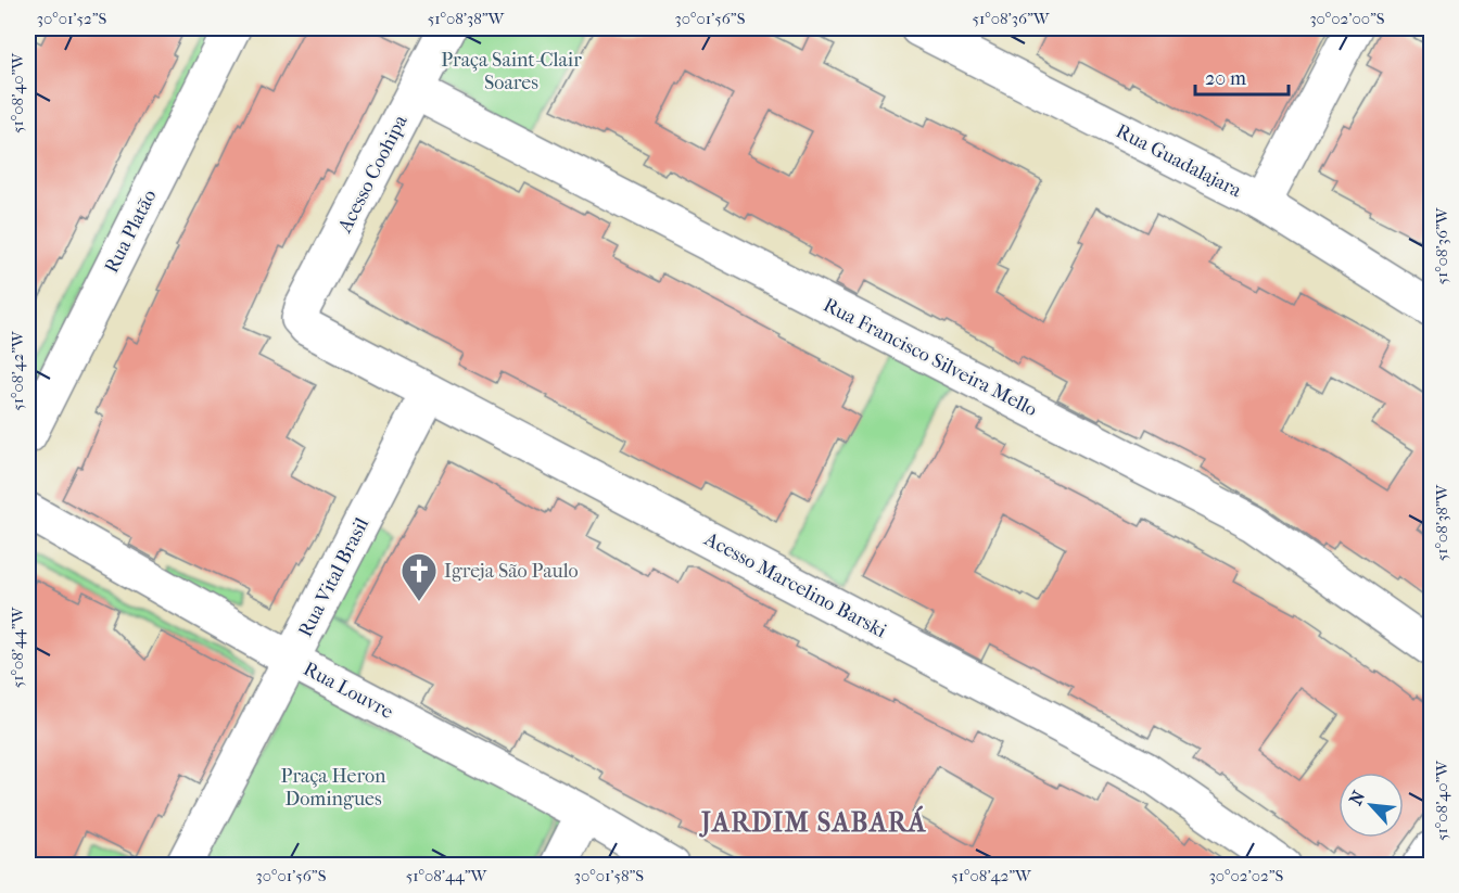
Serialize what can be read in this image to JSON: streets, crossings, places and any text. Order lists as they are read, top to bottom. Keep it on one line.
{"streets":{"street":["Rua Guadalajara","Acesso Coohipa","Rua Platão","Rua Francisco Silveira Mello","Rua Vital Brasil","Acesso Marcelino Barski","Rua Louvre"]},"crossings":[["Acesso Coohipa","Rua Francisco Silveira Mello"],["Acesso Coohipa","Acesso Marcelino Barski"],["Rua Vital Brasil","Acesso Marcelino Barski"],["Rua Vital Brasil","Rua Louvre"]],"districts":["JARDIM SABARÁ"],"parks":["Praça Saint-Clair Soares","Praça Heron Domingues"],"places":{"church":["Igreja São Paulo"]},"scale_bar":"20 m","north":"top left","coordinates":["30°01'52\"S","51°08'38\"W","30°01'56\"S","51°08'36\"W","30°02'00\"S","51°08'40\"W","51°08'42\"W","51°08'44\"W","30°01'58\"S","30°02'02\"S"]}
